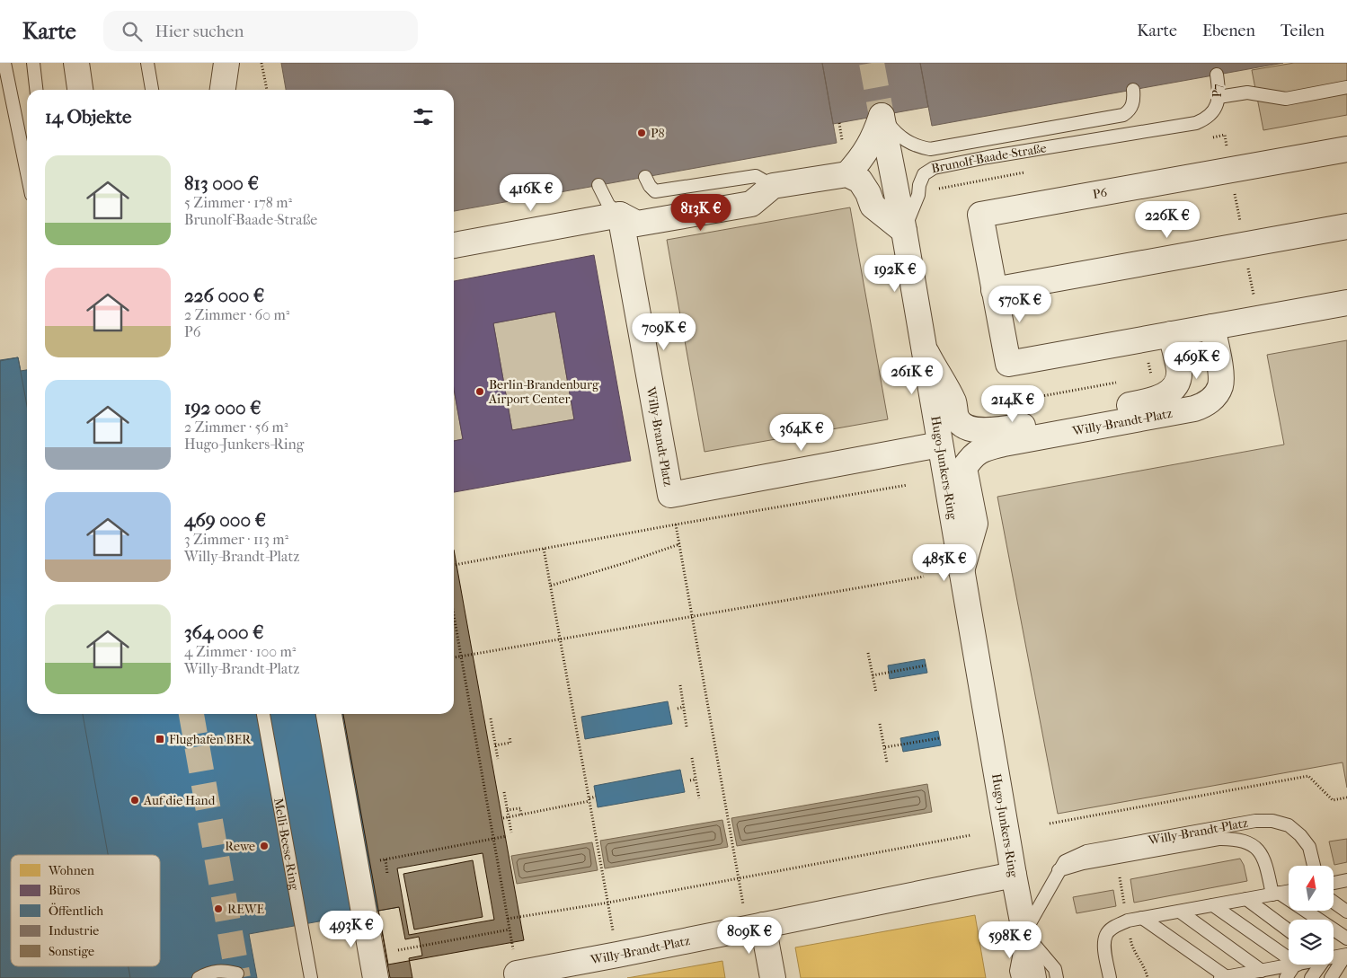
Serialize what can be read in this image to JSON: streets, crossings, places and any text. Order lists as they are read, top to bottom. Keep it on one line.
{"streets":{"street":["P6","Willy-Brandt-Platz","Hugo-Junkers-Ring"],"lane":["P7","Brunolf-Baade-Straße","Melli-Beese-Ring"]},"crossings":[["P7","Brunolf-Baade-Straße"],["Brunolf-Baade-Straße","Hugo-Junkers-Ring"],["P6","Willy-Brandt-Platz"],["Willy-Brandt-Platz","Hugo-Junkers-Ring"]],"places":{"other":["P8","Berlin-Brandenburg Airport Center","Auf die Hand","Rewe","REWE"],"transit":["Flughafen BER"]},"legend":["Wohnen","Büros","Öffentlich","Industrie","Sonstige"],"north":"top","page":{"header":"Karte","search":"Hier suchen","nav":["Karte","Ebenen","Teilen"],"heading":"14 Objekte","list":[{"name":"813 000 €","note":"5 Zimmer · 178 m² · Brunolf-Baade-Straße"},{"name":"226 000 €","note":"2 Zimmer · 60 m² · P6"},{"name":"192 000 €","note":"2 Zimmer · 56 m² · Hugo-Junkers-Ring"},{"name":"469 000 €","note":"3 Zimmer · 113 m² · Willy-Brandt-Platz"},{"name":"364 000 €","note":"4 Zimmer · 100 m² · Willy-Brandt-Platz"}],"price":["416K €","813K €","226K €","192K €","570K €","709K €","469K €","261K €","214K €","364K €","485K €","493K €","809K €","598K €"]}}
